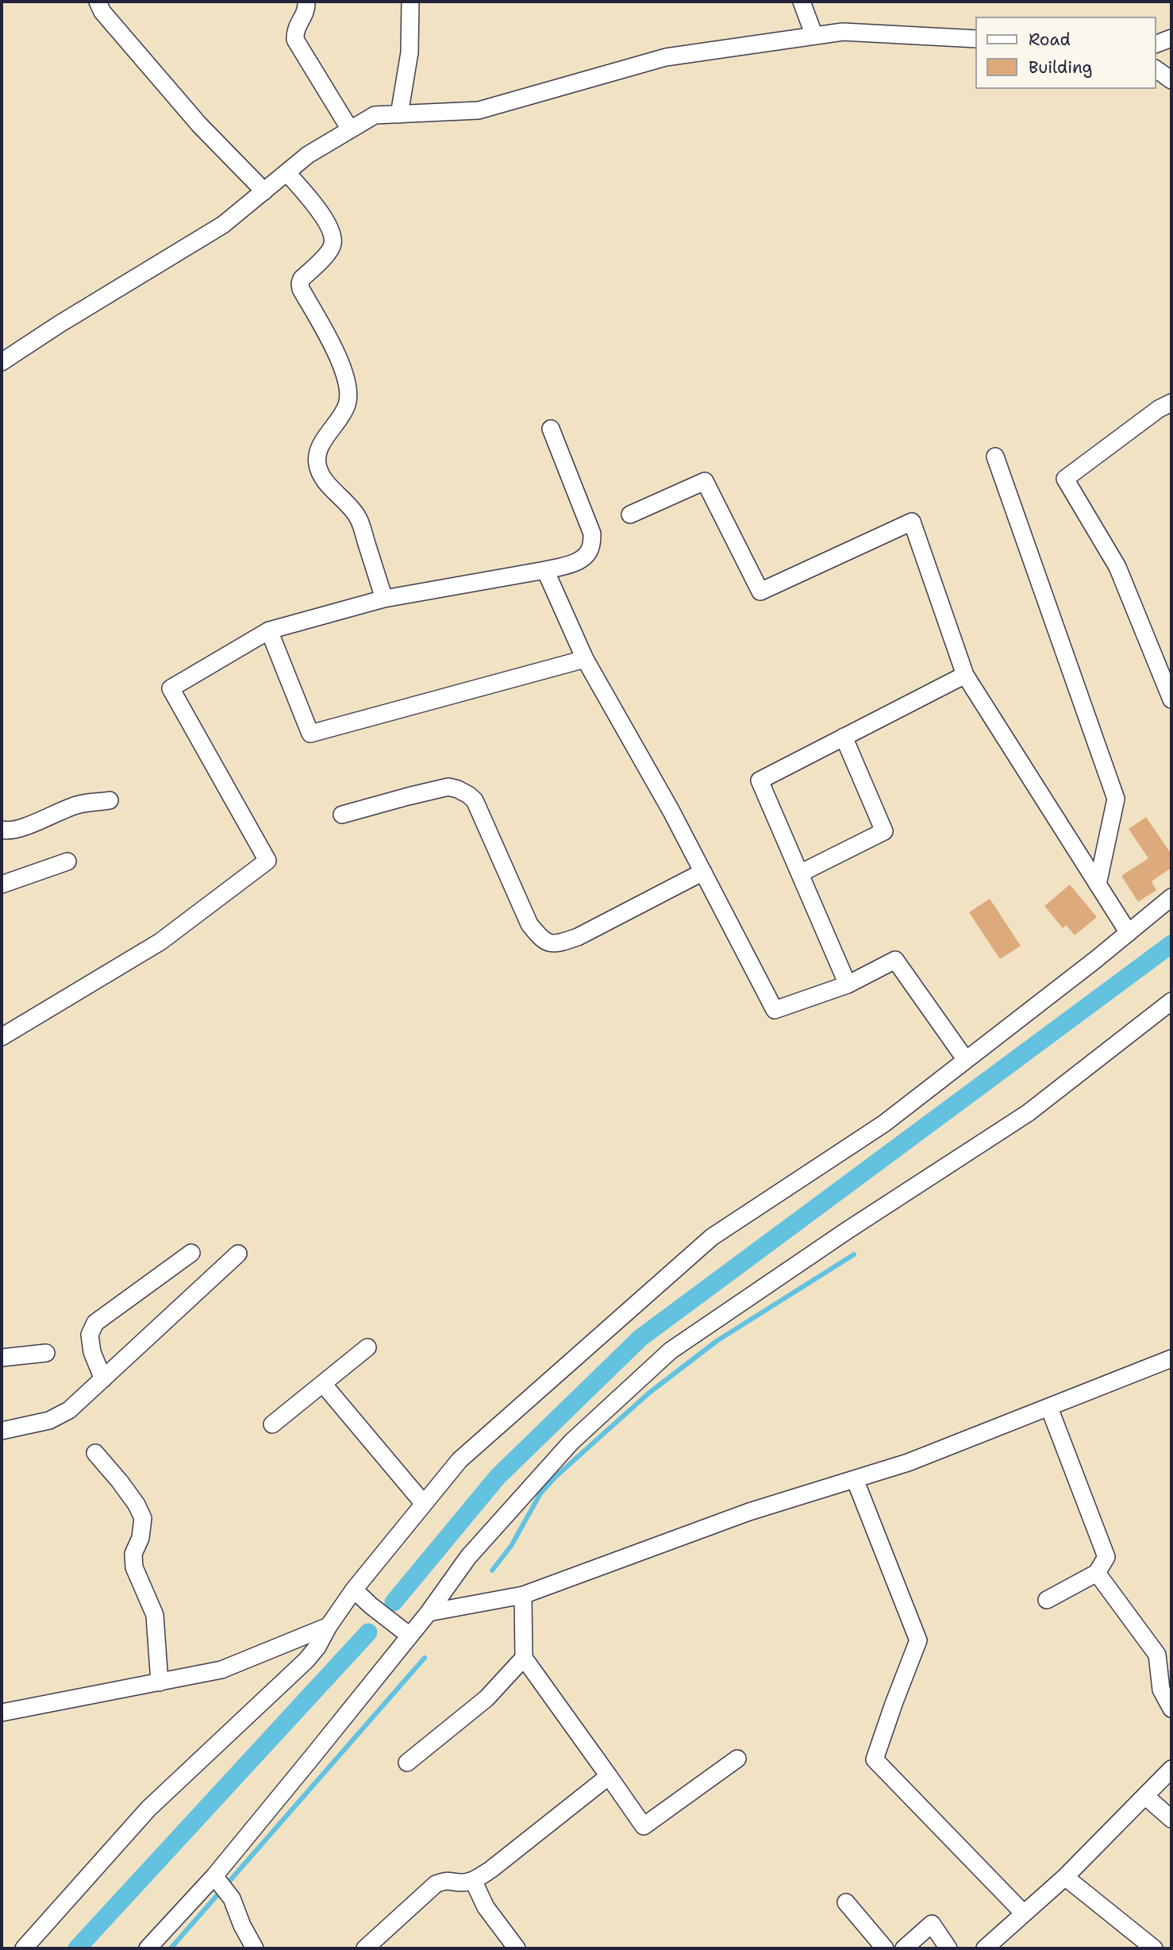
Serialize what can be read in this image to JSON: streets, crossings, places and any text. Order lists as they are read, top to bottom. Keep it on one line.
{"legend":["Road","Building"]}
